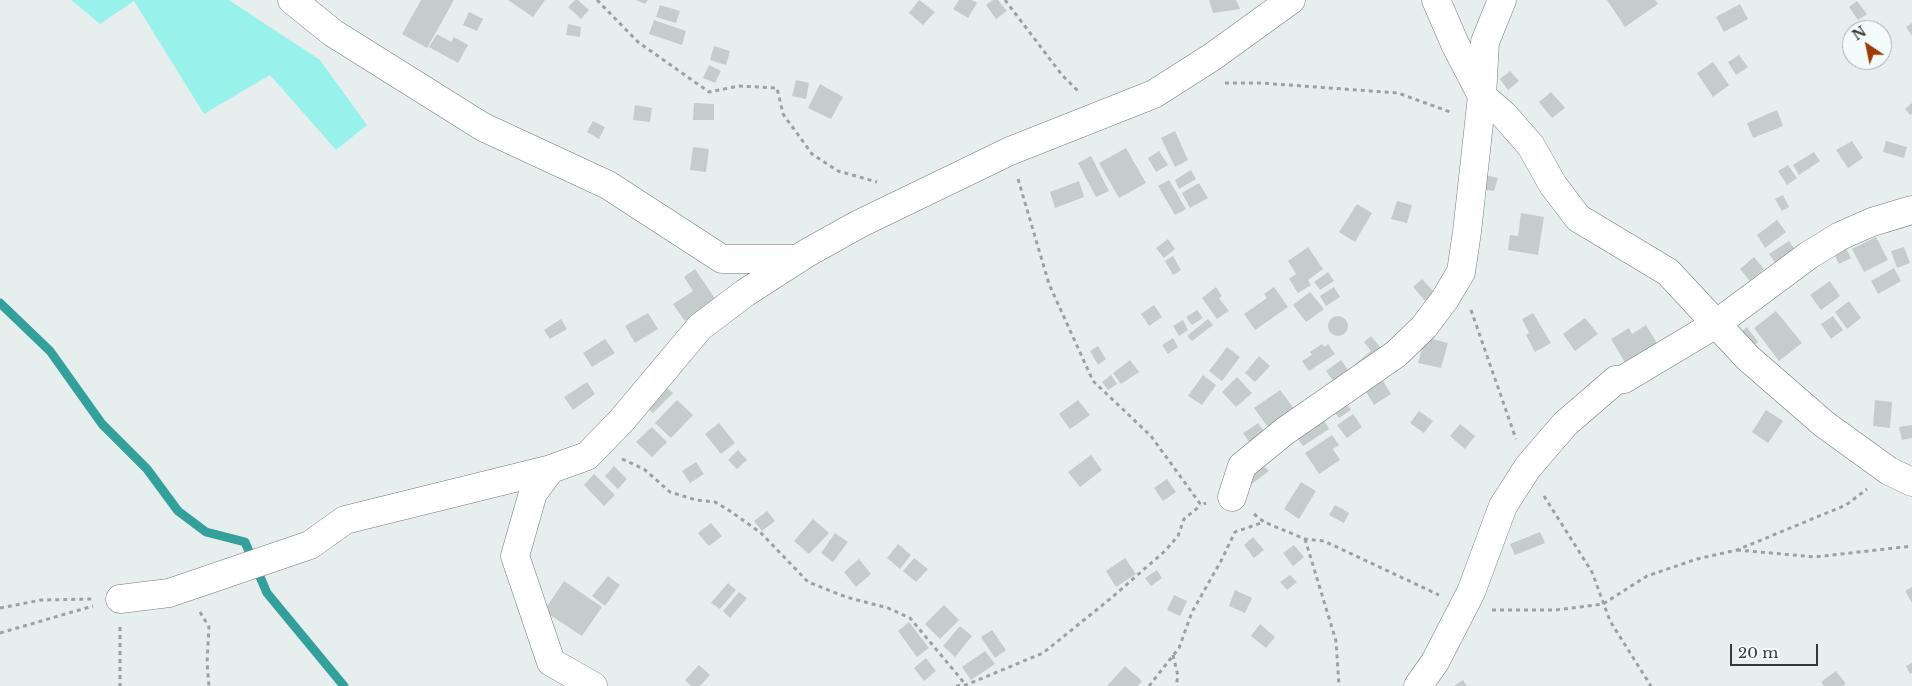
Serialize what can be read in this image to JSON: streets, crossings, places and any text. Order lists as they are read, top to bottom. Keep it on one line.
{"scale_bar":"20 m","north":"top left"}
